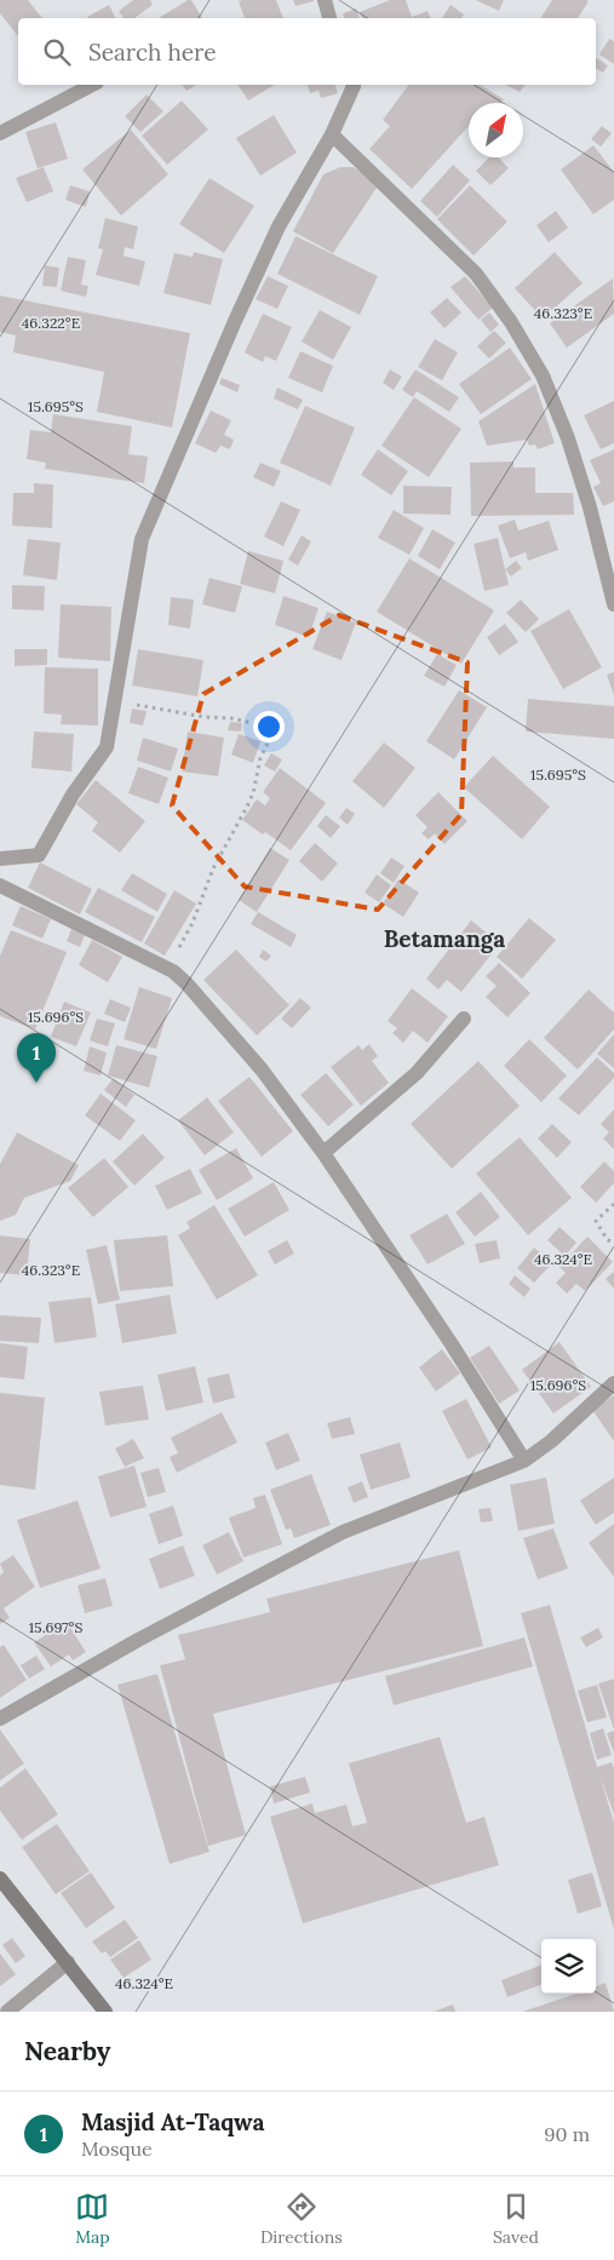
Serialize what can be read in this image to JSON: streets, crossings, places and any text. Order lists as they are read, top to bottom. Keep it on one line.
{"districts":["Betamanga"],"north":"top right","page":{"search":"Search here","pins":"1","heading":"Nearby","list":[{"mark":"1","name":"Masjid At-Taqwa","note":"Mosque","value":"90 m"}],"nav":["Map","Directions","Saved"]},"coordinates":["46.323°E","46.322°E","15.695°S","15.696°S","46.324°E","15.697°S"]}
